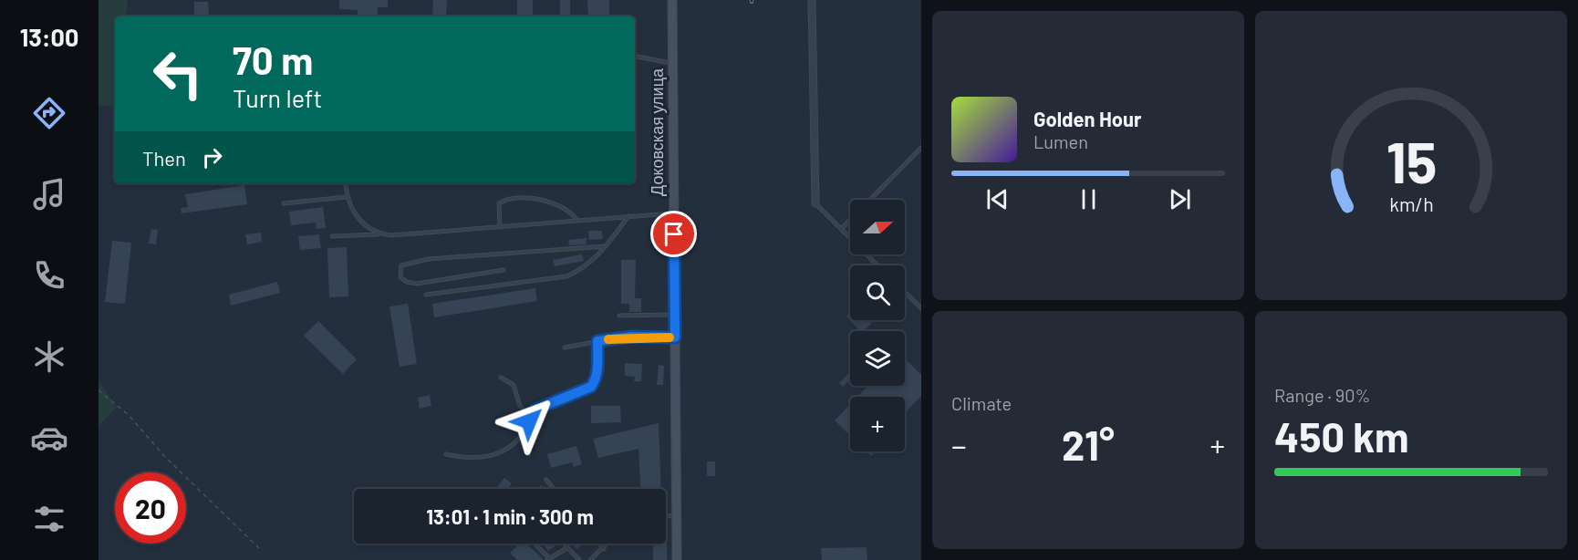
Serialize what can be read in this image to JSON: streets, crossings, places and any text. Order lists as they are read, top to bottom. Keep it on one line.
{"streets":{"street":["Доковская улица"]},"north":"right","page":{"tabs":"13:00","turn":["70 m","Turn left"],"song":["Golden Hour","Lumen"],"then":"Then","map_buttons":"+","tile":["Climate",["Range · 90%","450 km"]],"heat":["−","21°","+"],"limit":"20","trip":"13:01 · 1 min · 300 m","gauge":["15","km/h"]}}
